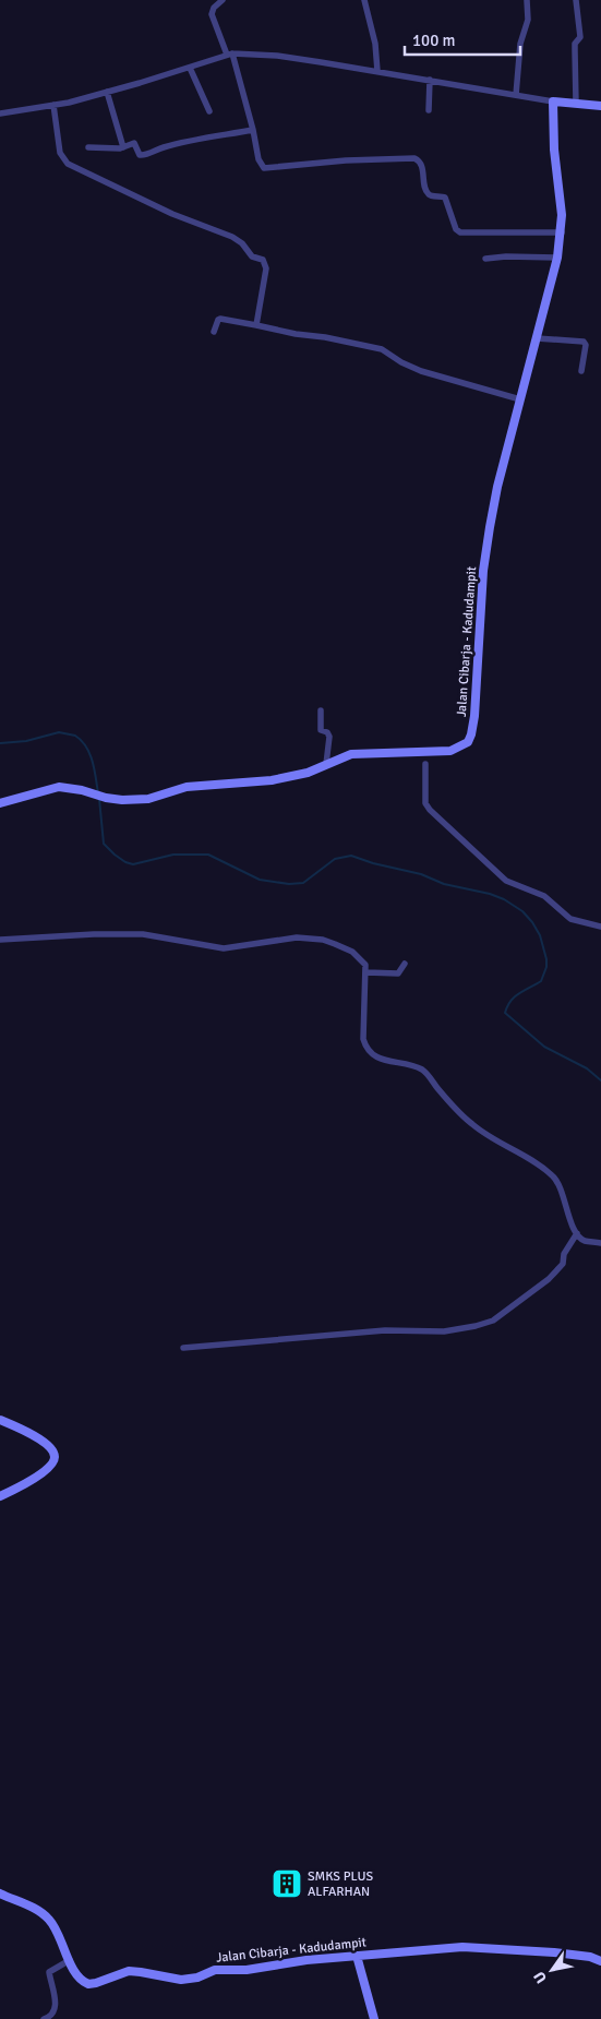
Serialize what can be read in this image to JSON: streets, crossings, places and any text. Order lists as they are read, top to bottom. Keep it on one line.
{"streets":{"street":["Jalan Cibarja - Kadudampit"]},"places":{"building":["SMKS PLUS ALFARHAN"]},"scale_bar":"100 m","north":"bottom left"}
